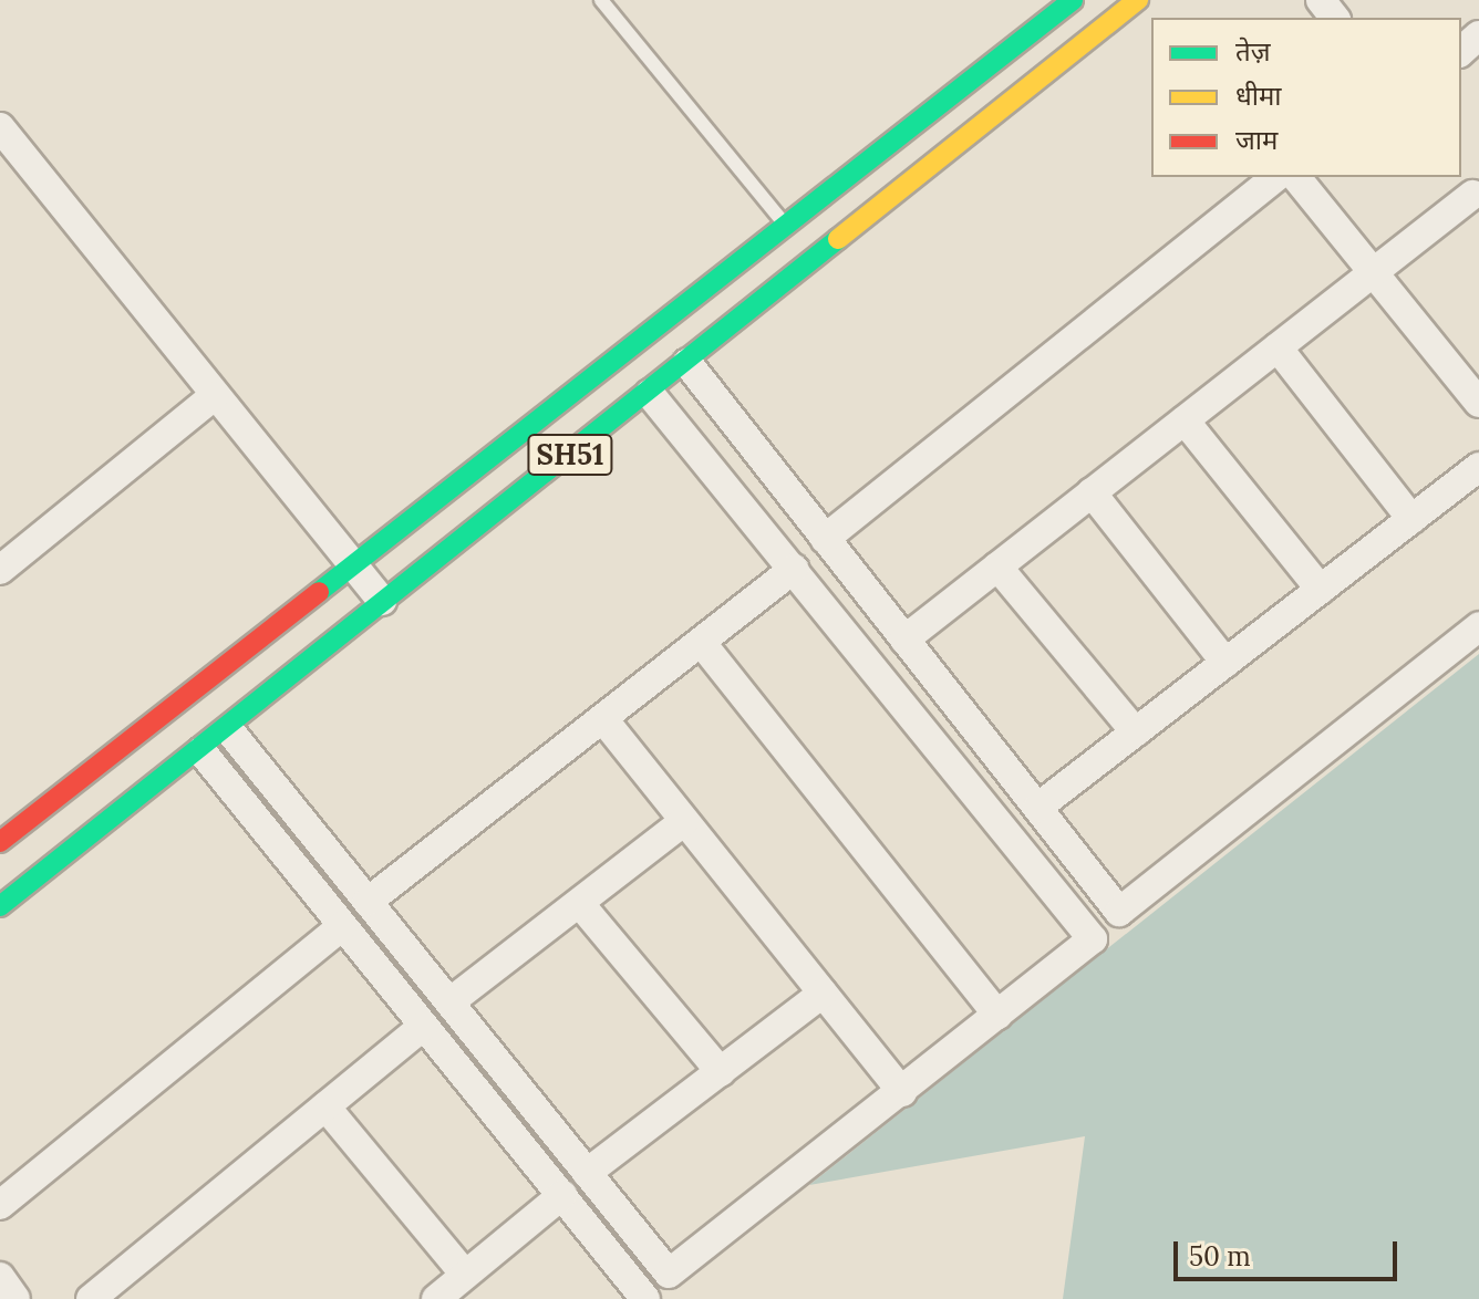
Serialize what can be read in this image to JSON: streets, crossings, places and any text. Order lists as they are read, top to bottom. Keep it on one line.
{"streets":{"main road":["SH51"]},"legend":["तेज़","धीमा","जाम"],"scale_bar":"50 m"}
